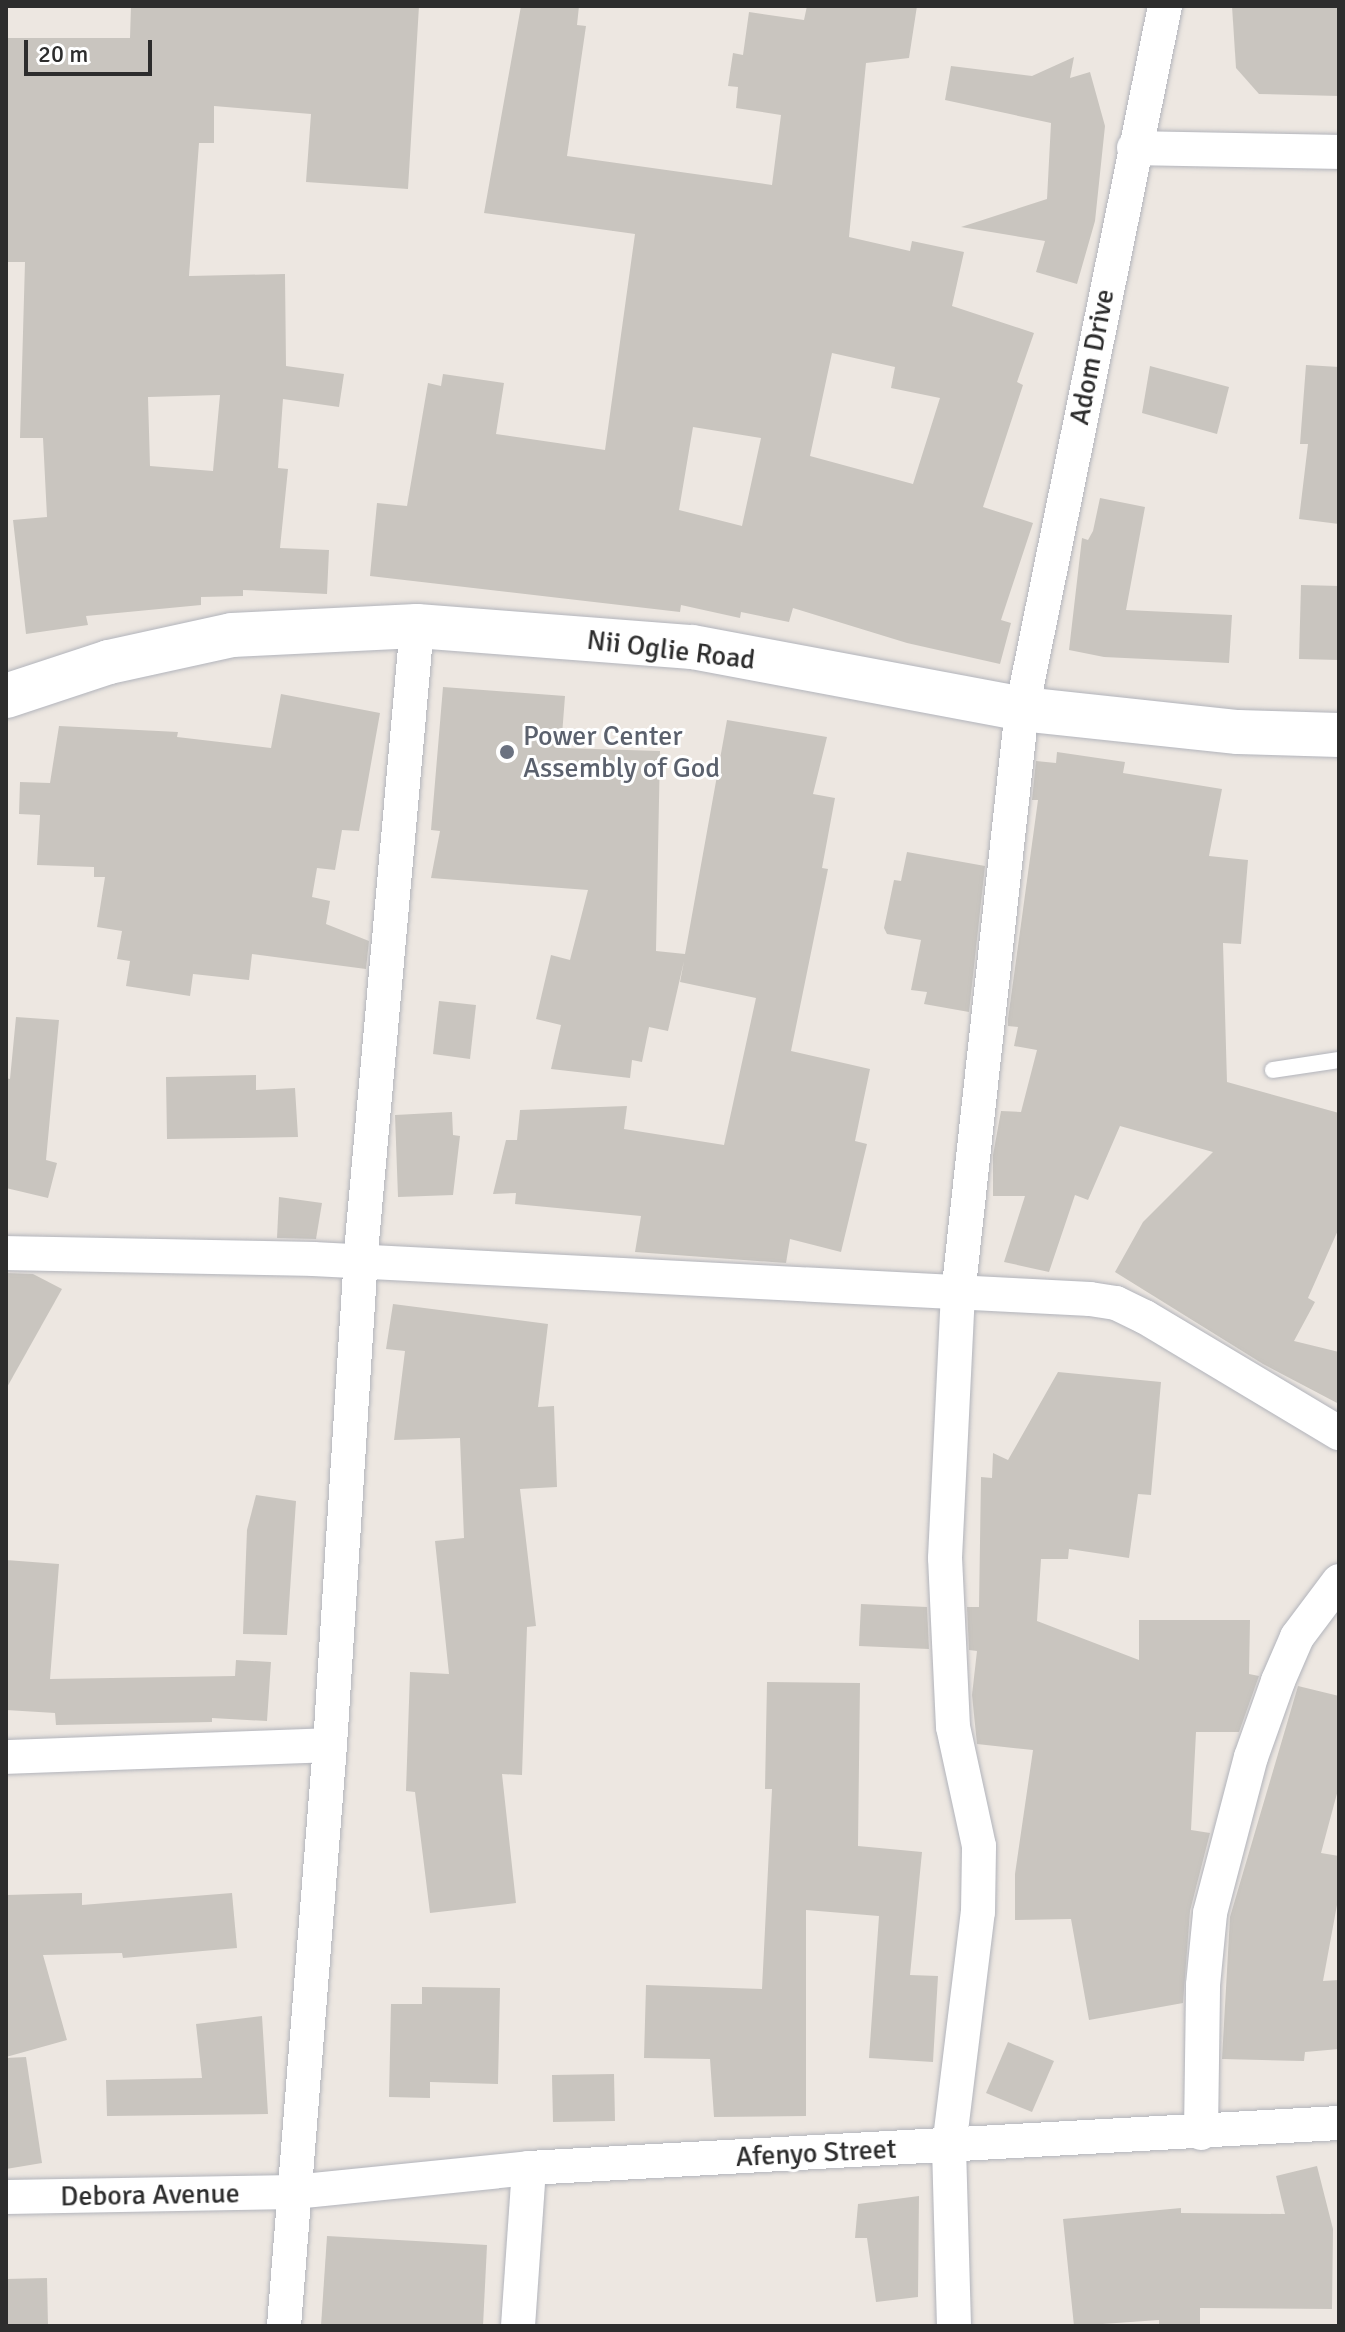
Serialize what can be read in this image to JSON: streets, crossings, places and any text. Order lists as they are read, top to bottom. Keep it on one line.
{"streets":{"street":["Adom Drive","Nii Oglie Road","Afenyo Street","Debora Avenue"]},"crossings":[["Adom Drive","Nii Oglie Road"],["Adom Drive","Afenyo Street"],["Afenyo Street","Debora Avenue"]],"places":["Power Center Assembly of God"],"scale_bar":"20 m"}
